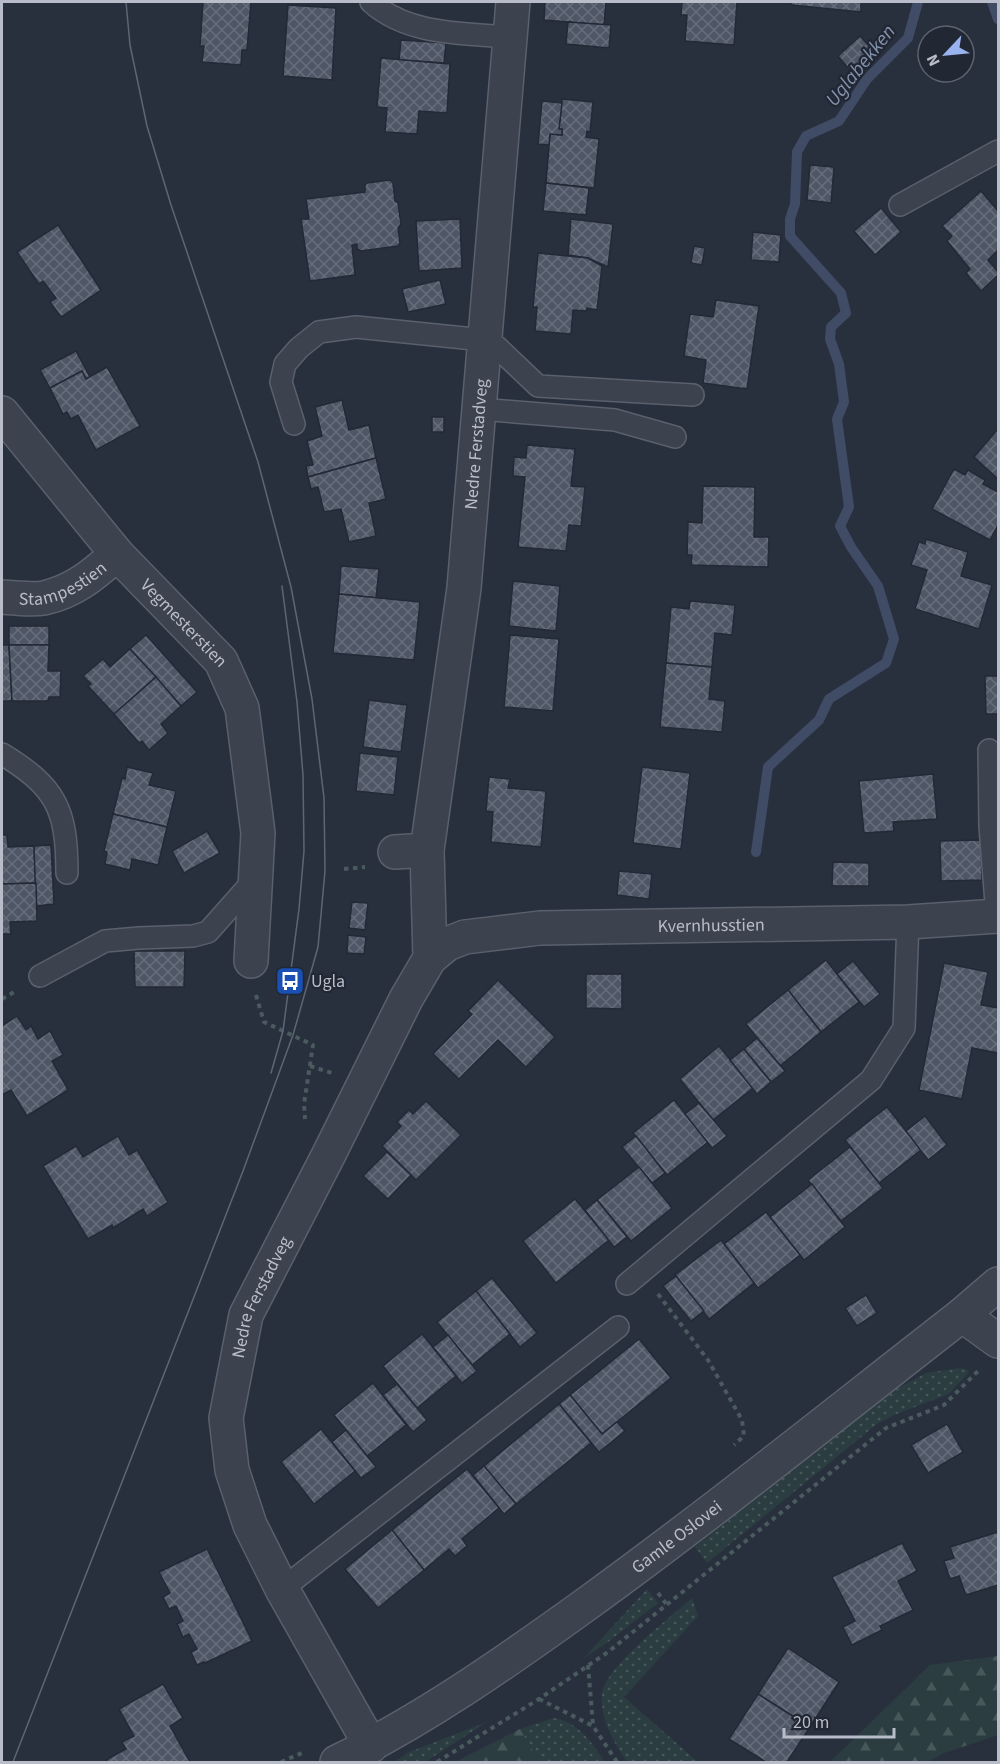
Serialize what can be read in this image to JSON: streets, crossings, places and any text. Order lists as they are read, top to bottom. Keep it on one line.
{"streets":{"street":["Nedre Ferstadveg","Stampestien","Vegmesterstien","Kvernhusstien","Gamle Oslovei"]},"crossings":[["Nedre Ferstadveg","Kvernhusstien"],["Nedre Ferstadveg","Gamle Oslovei"],["Stampestien","Vegmesterstien"]],"water":["Uglabekken"],"places":{"bus stop":["Ugla"]},"scale_bar":"20 m","north":"bottom left"}
